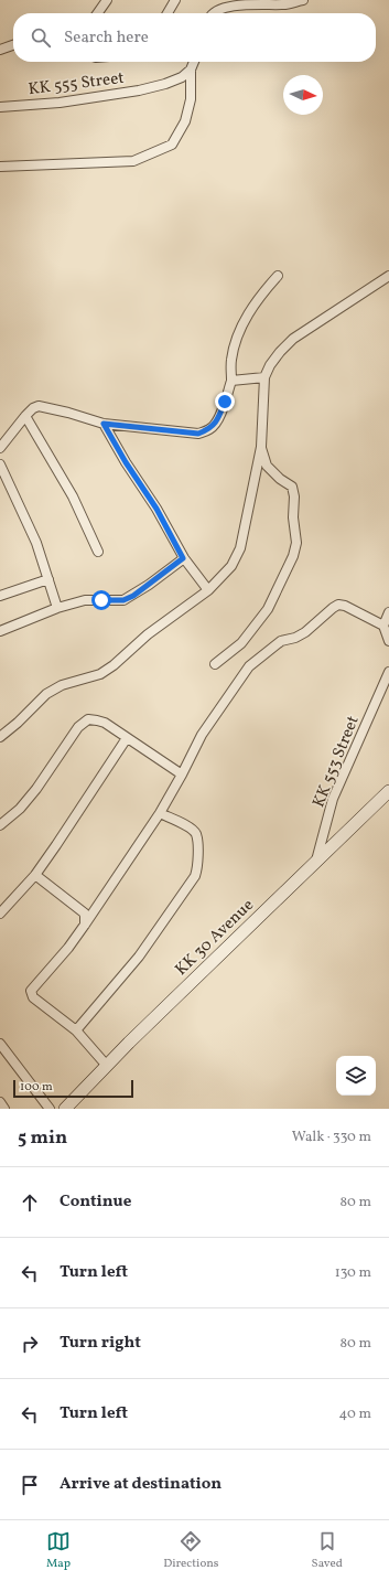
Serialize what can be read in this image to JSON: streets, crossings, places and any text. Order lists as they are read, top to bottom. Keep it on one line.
{"streets":{"main road":["KK 30 Avenue"],"street":["KK 555 Street","KK 553 Street"]},"crossings":[["KK 553 Street","KK 30 Avenue"]],"scale_bar":"100 m","north":"right","page":{"search":"Search here","scale":"100 m","heading":["5 min","Walk · 330 m"],"list":[["Continue","80 m"],["Turn left","130 m"],["Turn right","80 m"],["Turn left","40 m"],"Arrive at destination"],"nav":["Map","Directions","Saved"]}}
